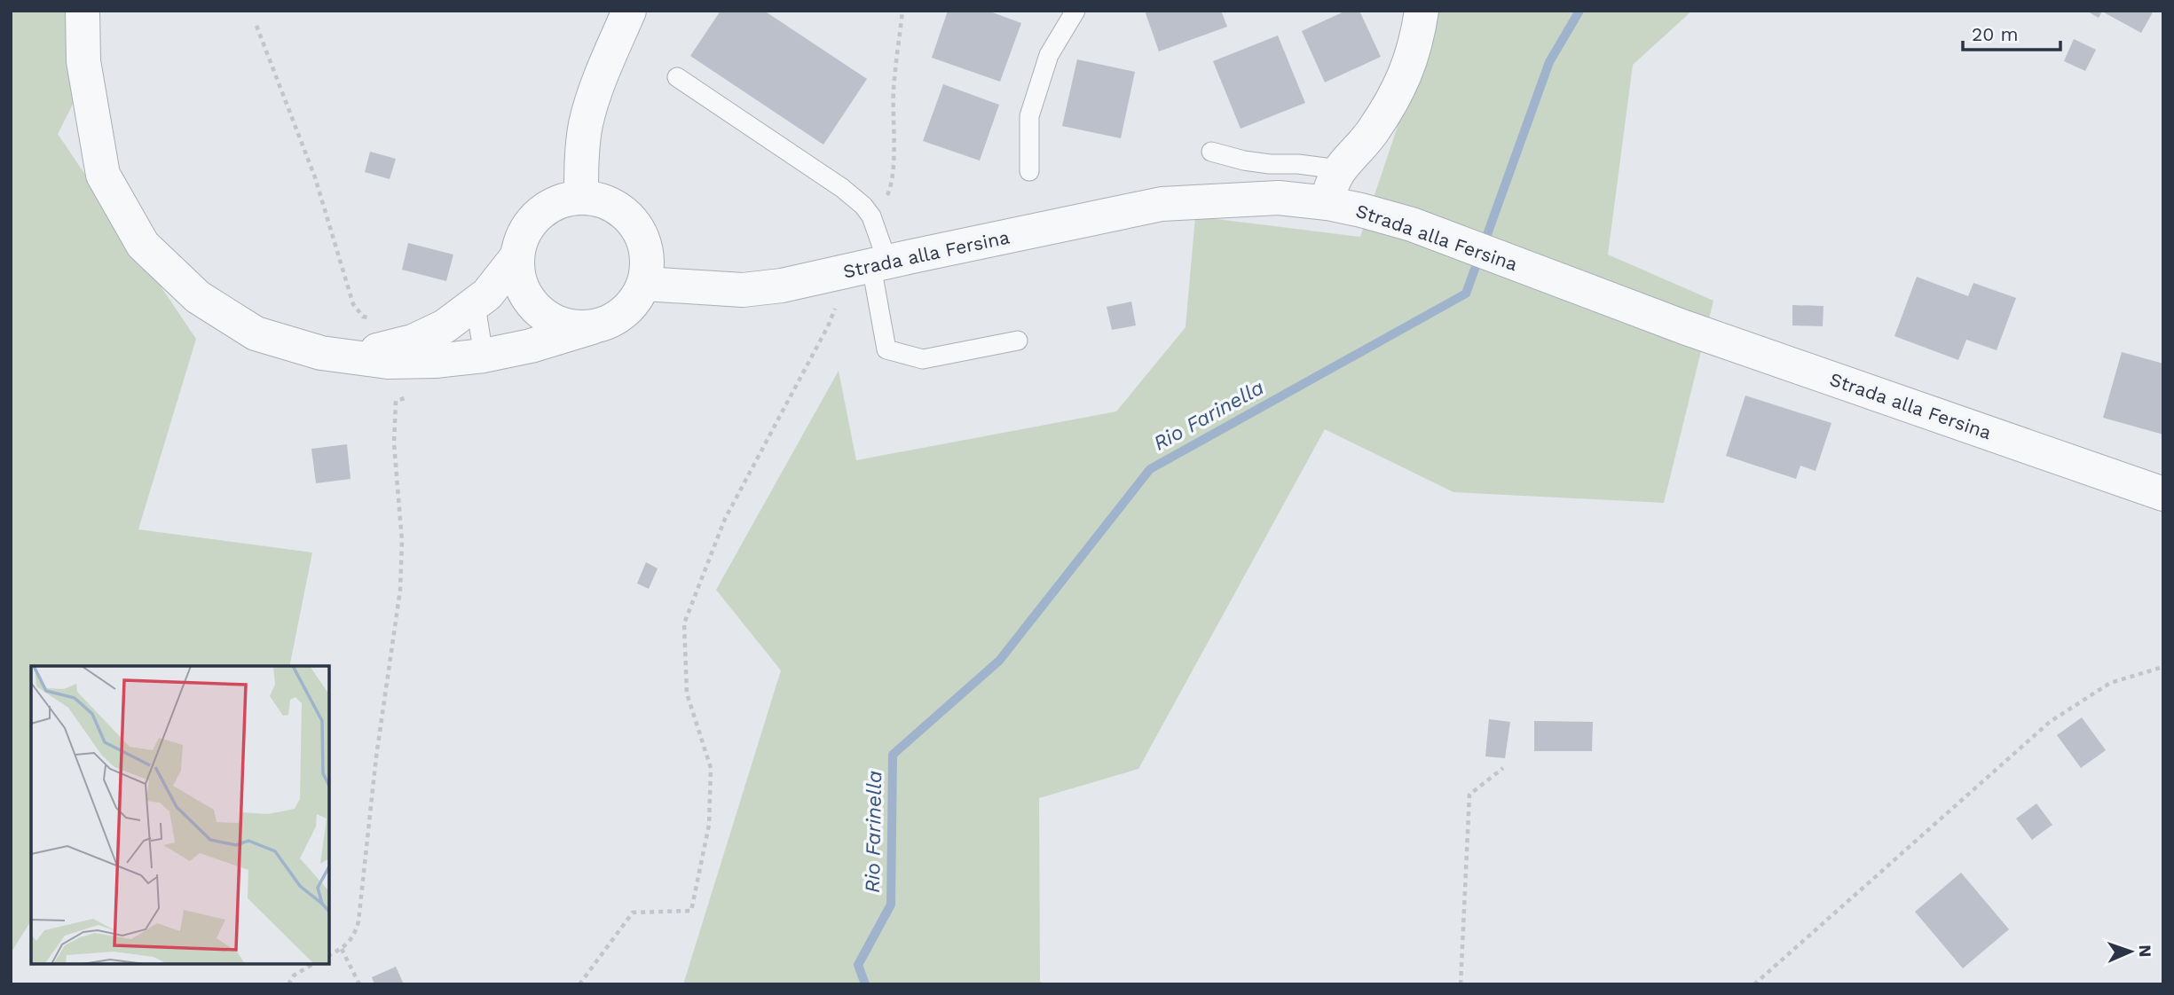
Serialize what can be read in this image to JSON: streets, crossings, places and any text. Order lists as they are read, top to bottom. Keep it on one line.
{"streets":{"street":["Strada alla Fersina"]},"water":["Rio Farinella"],"scale_bar":"20 m","north":"right"}
